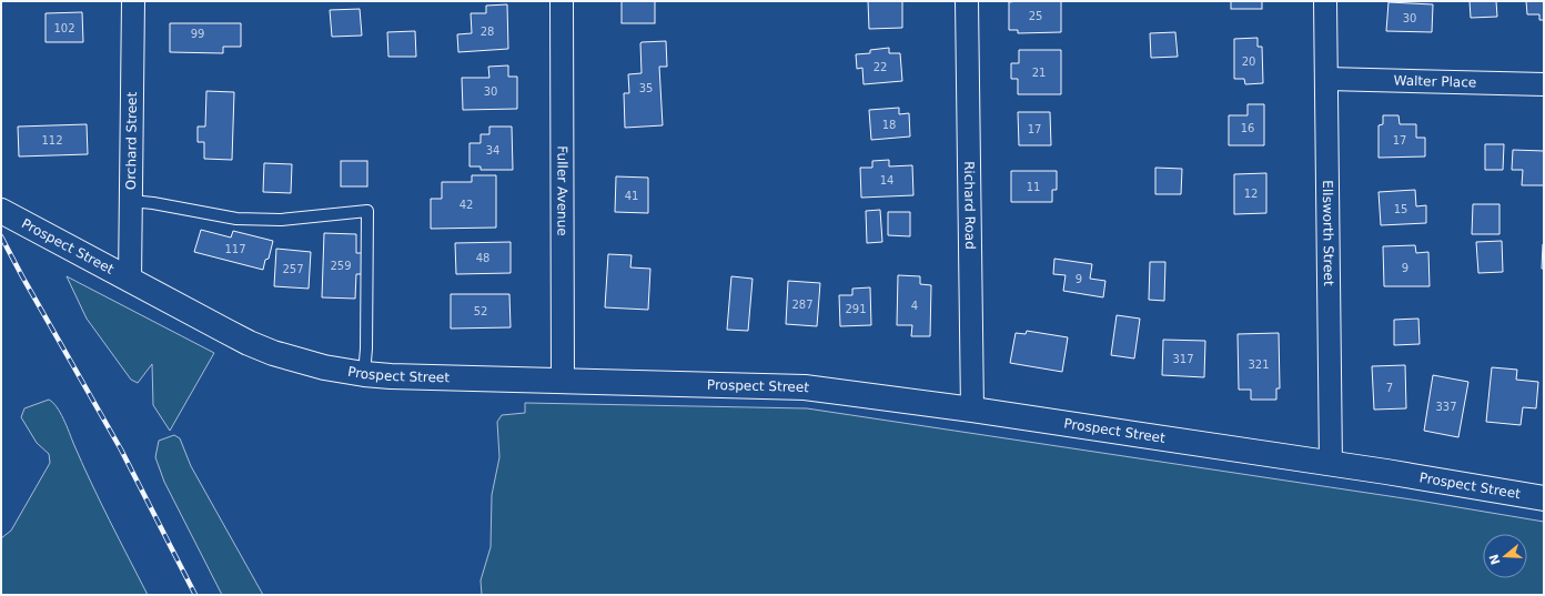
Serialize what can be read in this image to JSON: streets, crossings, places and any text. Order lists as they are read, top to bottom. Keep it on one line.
{"streets":{"main road":["Prospect Street"],"street":["Walter Place","Orchard Street","Fuller Avenue","Richard Road","Ellsworth Street"]},"crossings":[["Walter Place","Ellsworth Street"],["Orchard Street","Prospect Street"],["Fuller Avenue","Prospect Street"],["Richard Road","Prospect Street"],["Ellsworth Street","Prospect Street"]],"house_numbers":["25","30","102","28","99","20","22","21","35","30","18","16","17","112","17","34","14","11","12","41","42","15","117","48","259","9","257","9","287","4","291","52","317","321","7","337"],"north":"left"}
